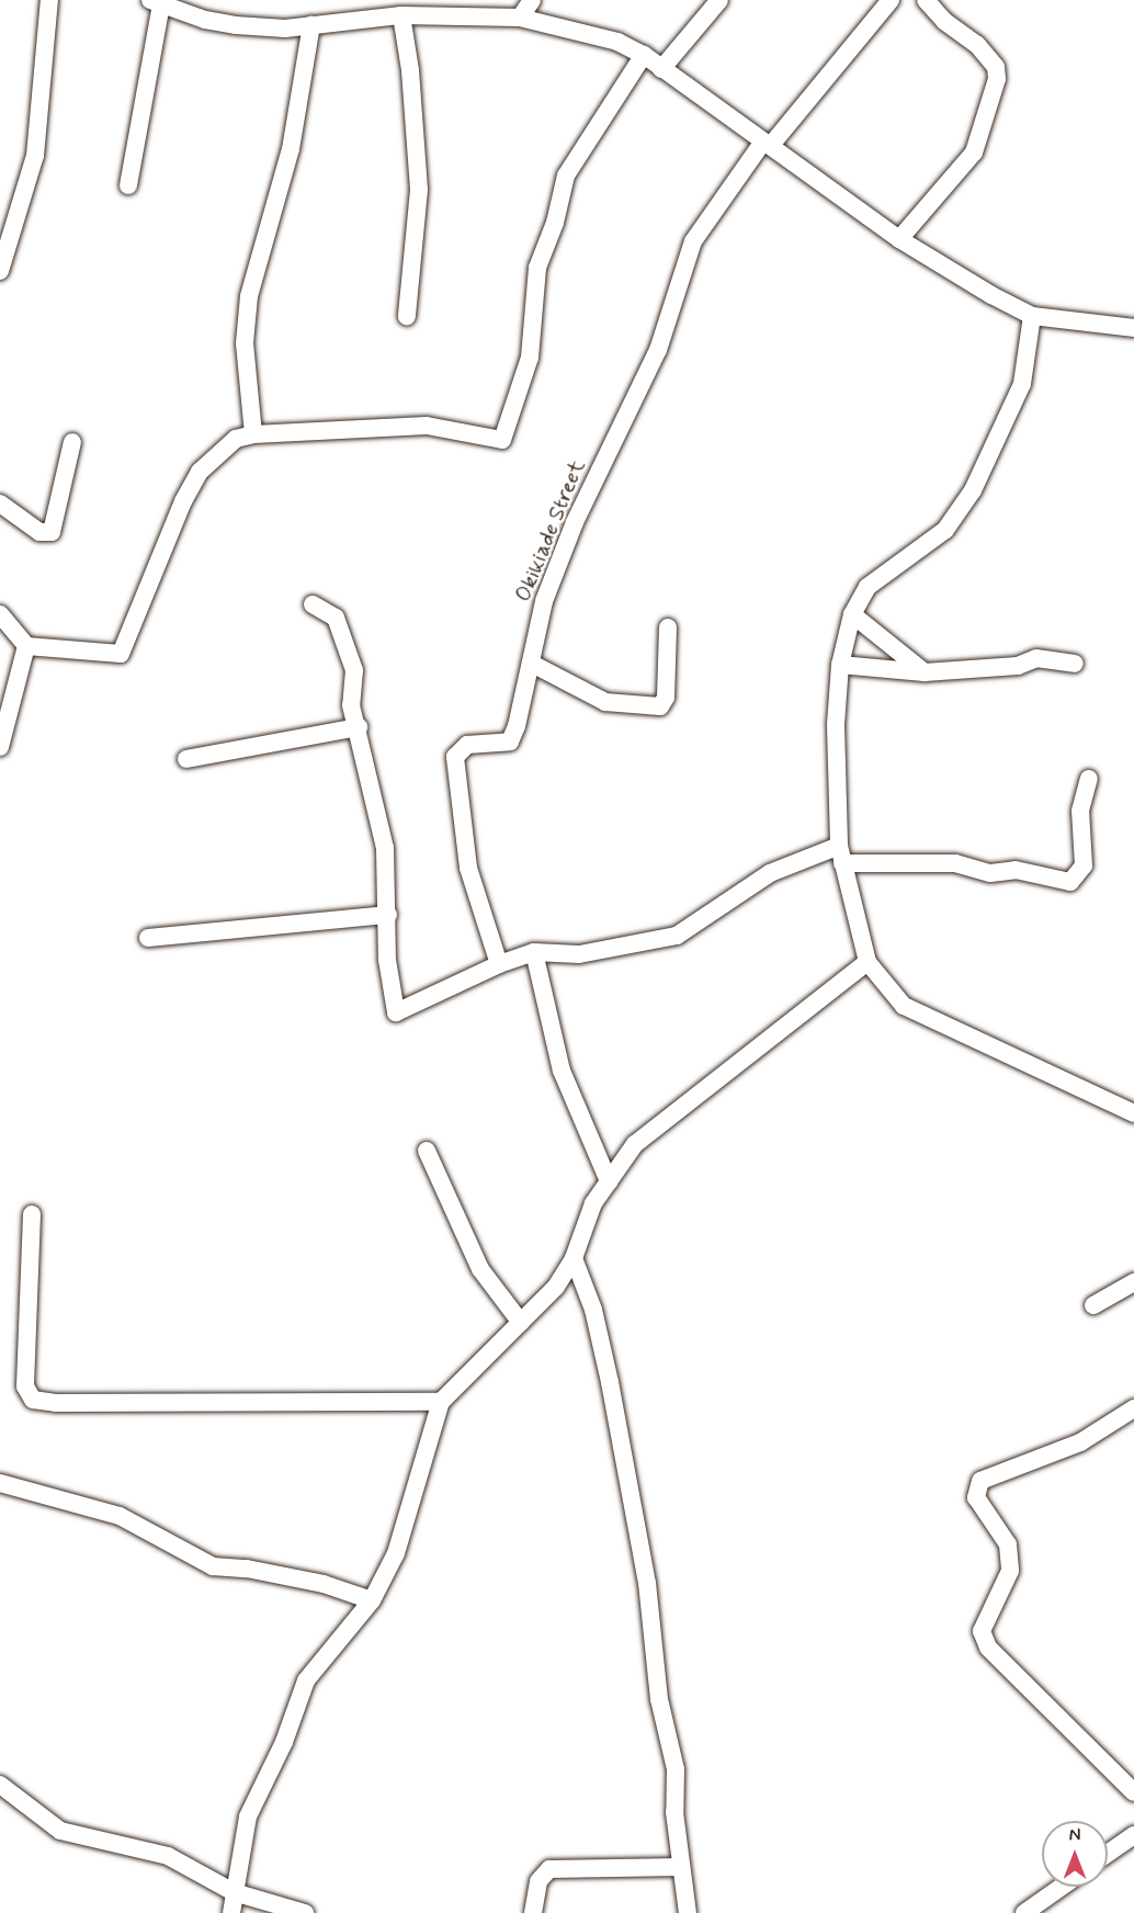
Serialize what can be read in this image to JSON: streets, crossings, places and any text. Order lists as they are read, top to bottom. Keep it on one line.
{"streets":{"street":["Okikiade Street"]},"north":"top"}
